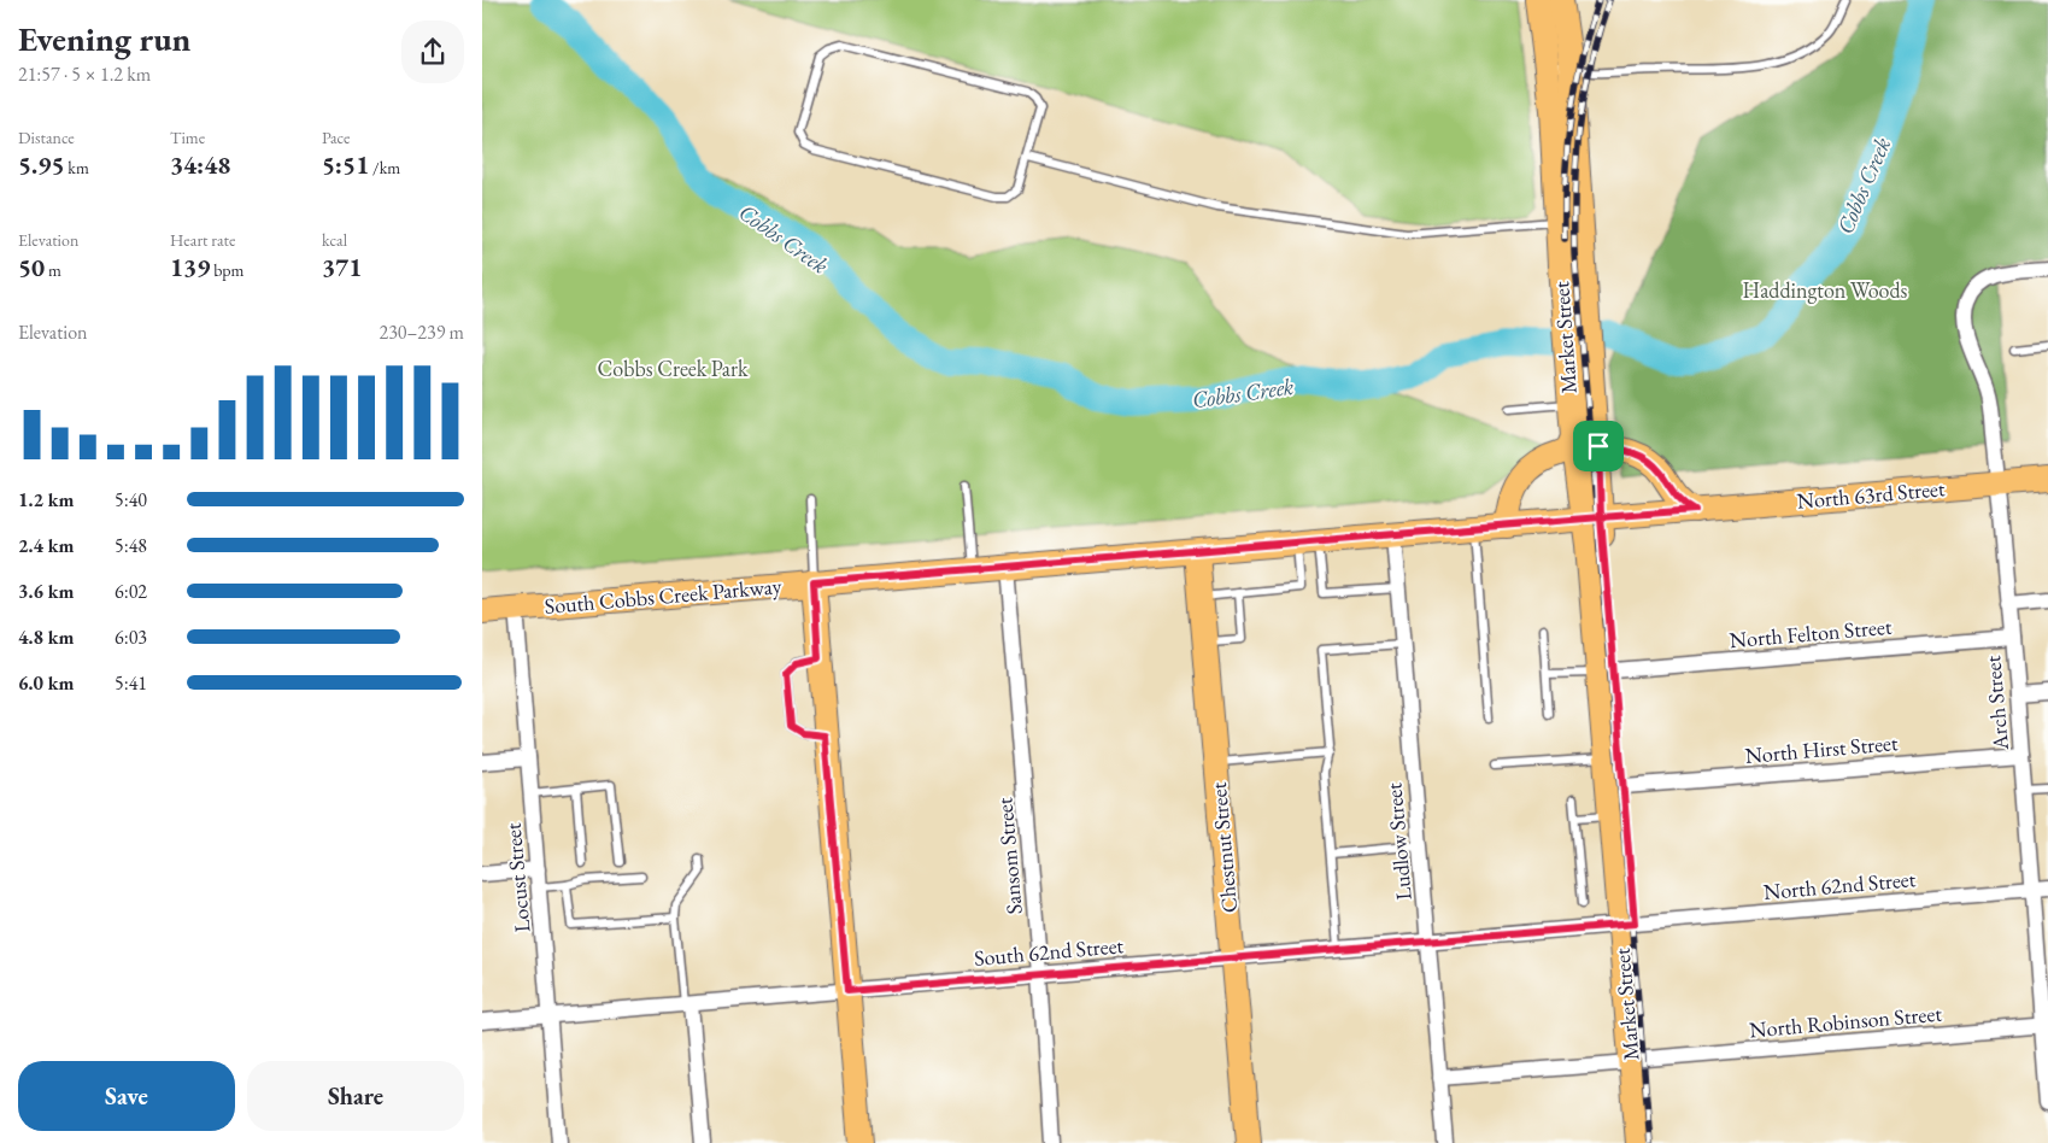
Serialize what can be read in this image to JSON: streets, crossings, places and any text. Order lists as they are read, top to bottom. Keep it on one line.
{"streets":{"main road":["Market Street","North 63rd Street","South Cobbs Creek Parkway","Chestnut Street"],"street":["North Felton Street","Arch Street","North Hirst Street","Ludlow Street","Sansom Street","Locust Street","North 62nd Street","South 62nd Street","North Robinson Street"]},"crossings":[["Market Street","North 63rd Street"],["Market Street","South Cobbs Creek Parkway"],["Market Street","North Felton Street"],["Market Street","North Hirst Street"],["Market Street","North 62nd Street"],["Market Street","South 62nd Street"],["Market Street","North Robinson Street"],["North 63rd Street","South Cobbs Creek Parkway"],["North 63rd Street","Arch Street"],["South Cobbs Creek Parkway","Ludlow Street"],["South Cobbs Creek Parkway","Chestnut Street"],["South Cobbs Creek Parkway","Sansom Street"],["South Cobbs Creek Parkway","Locust Street"],["North Felton Street","Arch Street"],["Arch Street","North Hirst Street"],["Arch Street","North 62nd Street"],["Arch Street","North Robinson Street"],["Ludlow Street","South 62nd Street"],["Ludlow Street","North Robinson Street"],["Chestnut Street","South 62nd Street"],["Sansom Street","South 62nd Street"],["Locust Street","South 62nd Street"],["North 62nd Street","South 62nd Street"]],"water":["Cobbs Creek"],"parks":["Haddington Woods","Cobbs Creek Park"],"page":{"heading":["Evening run","21:57 · 5 × 1.2 km"],"stats":[["Distance","5.95 km"],["Time","34:48"],["Pace","5:51 /km"],["Elevation","50 m"],["Heart rate","139 bpm"],["kcal","371"]],"chart":["Elevation","230–239 m"],"list":[{"name":"1.2 km","note":"5:40"},{"name":"2.4 km","note":"5:48"},{"name":"3.6 km","note":"6:02"},{"name":"4.8 km","note":"6:03"},{"name":"6.0 km","note":"5:41"}],"buttons":["Save","Share"]}}
